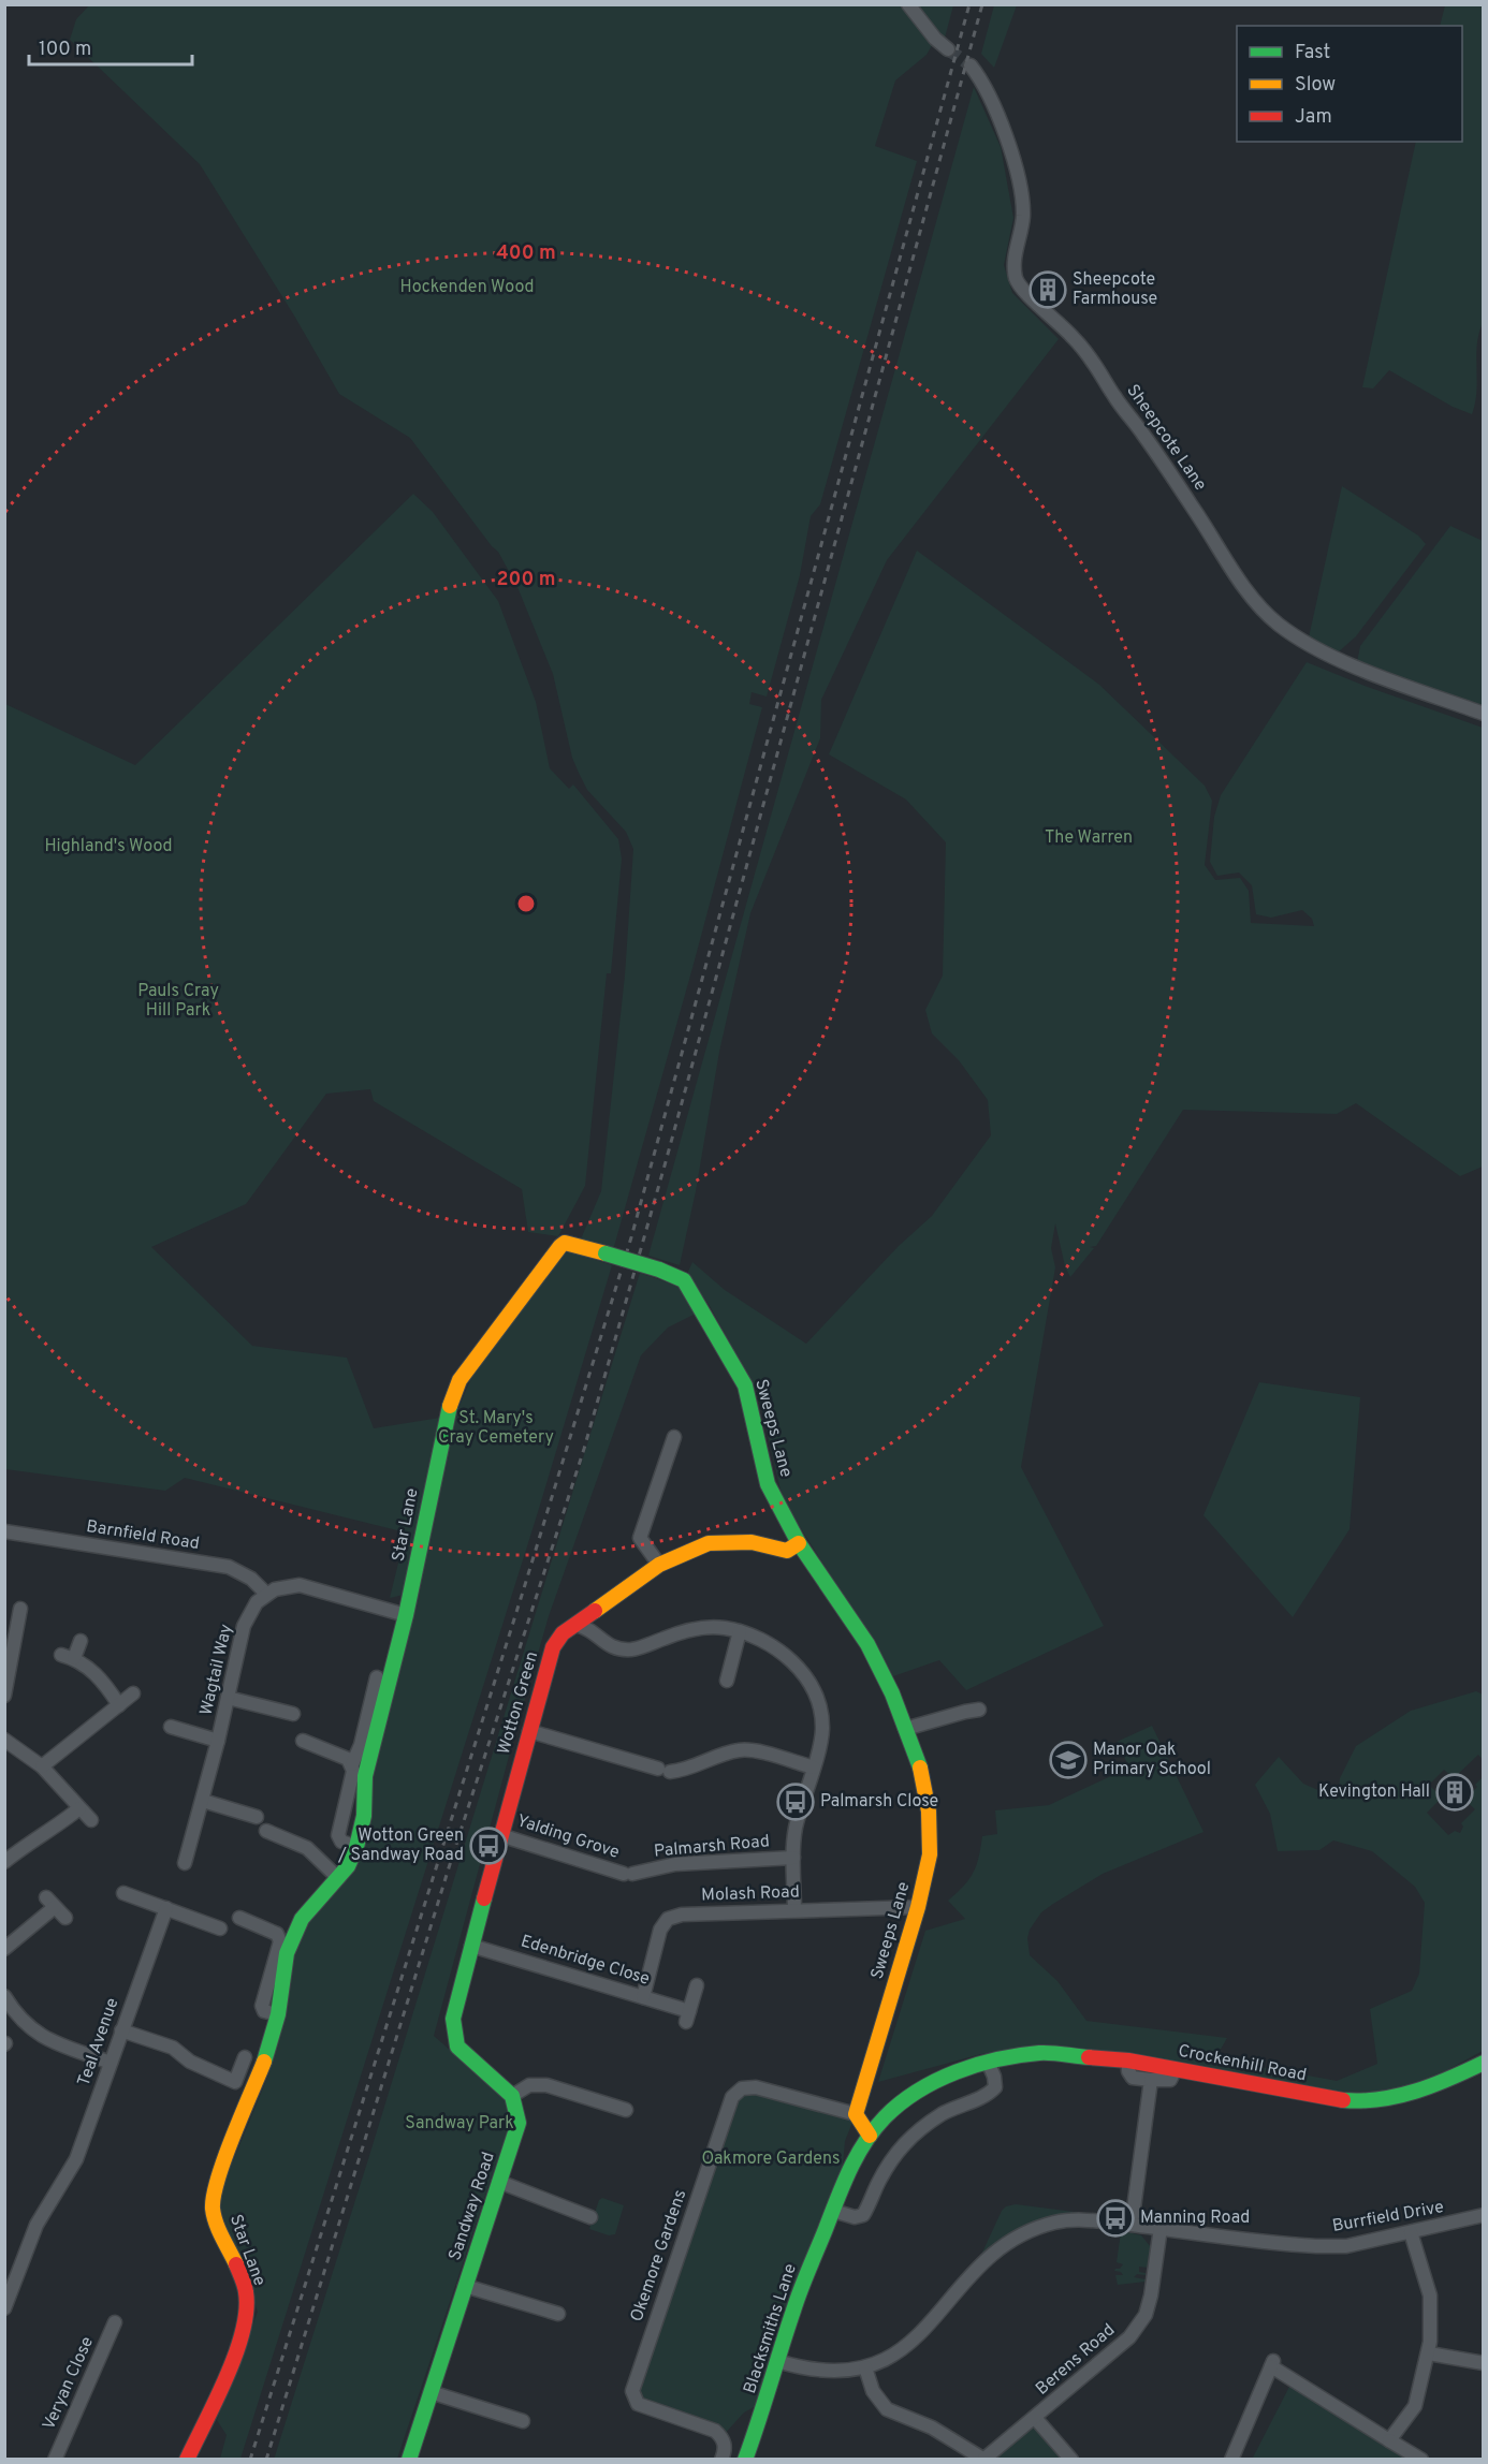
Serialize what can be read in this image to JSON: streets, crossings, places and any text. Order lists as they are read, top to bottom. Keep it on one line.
{"streets":{"street":["Sheepcote Lane","Sweeps Lane","Star Lane","Barnfield Road","Wagtail Way","Wotton Green","Yalding Grove","Palmarsh Road","Molash Road","Edenbridge Close","Teal Avenue","Crockenhill Road","Sandway Road","Burrfield Drive","Okemore Gardens","Blacksmiths Lane","Berens Road","Veryan Close"]},"crossings":[["Sweeps Lane","Star Lane"],["Sweeps Lane","Wotton Green"],["Sweeps Lane","Molash Road"],["Sweeps Lane","Okemore Gardens"],["Barnfield Road","Wagtail Way"],["Wotton Green","Yalding Grove"],["Wotton Green","Edenbridge Close"],["Yalding Grove","Palmarsh Road"],["Molash Road","Edenbridge Close"],["Crockenhill Road","Blacksmiths Lane"],["Burrfield Drive","Blacksmiths Lane"],["Burrfield Drive","Berens Road"]],"parks":["Hockenden Wood","The Warren","Highland's Wood","Pauls Cray Hill Park","St. Mary's Cray Cemetery","Sandway Park","Oakmore Gardens"],"places":{"building":["Sheepcote Farmhouse","Kevington Hall"],"school or university":["Manor Oak Primary School"],"bus stop":["Palmarsh Close","Wotton Green / Sandway Road","Manning Road"]},"legend":["Fast","Slow","Jam"],"scale_bar":"100 m","rings":["400 m","200 m"]}
